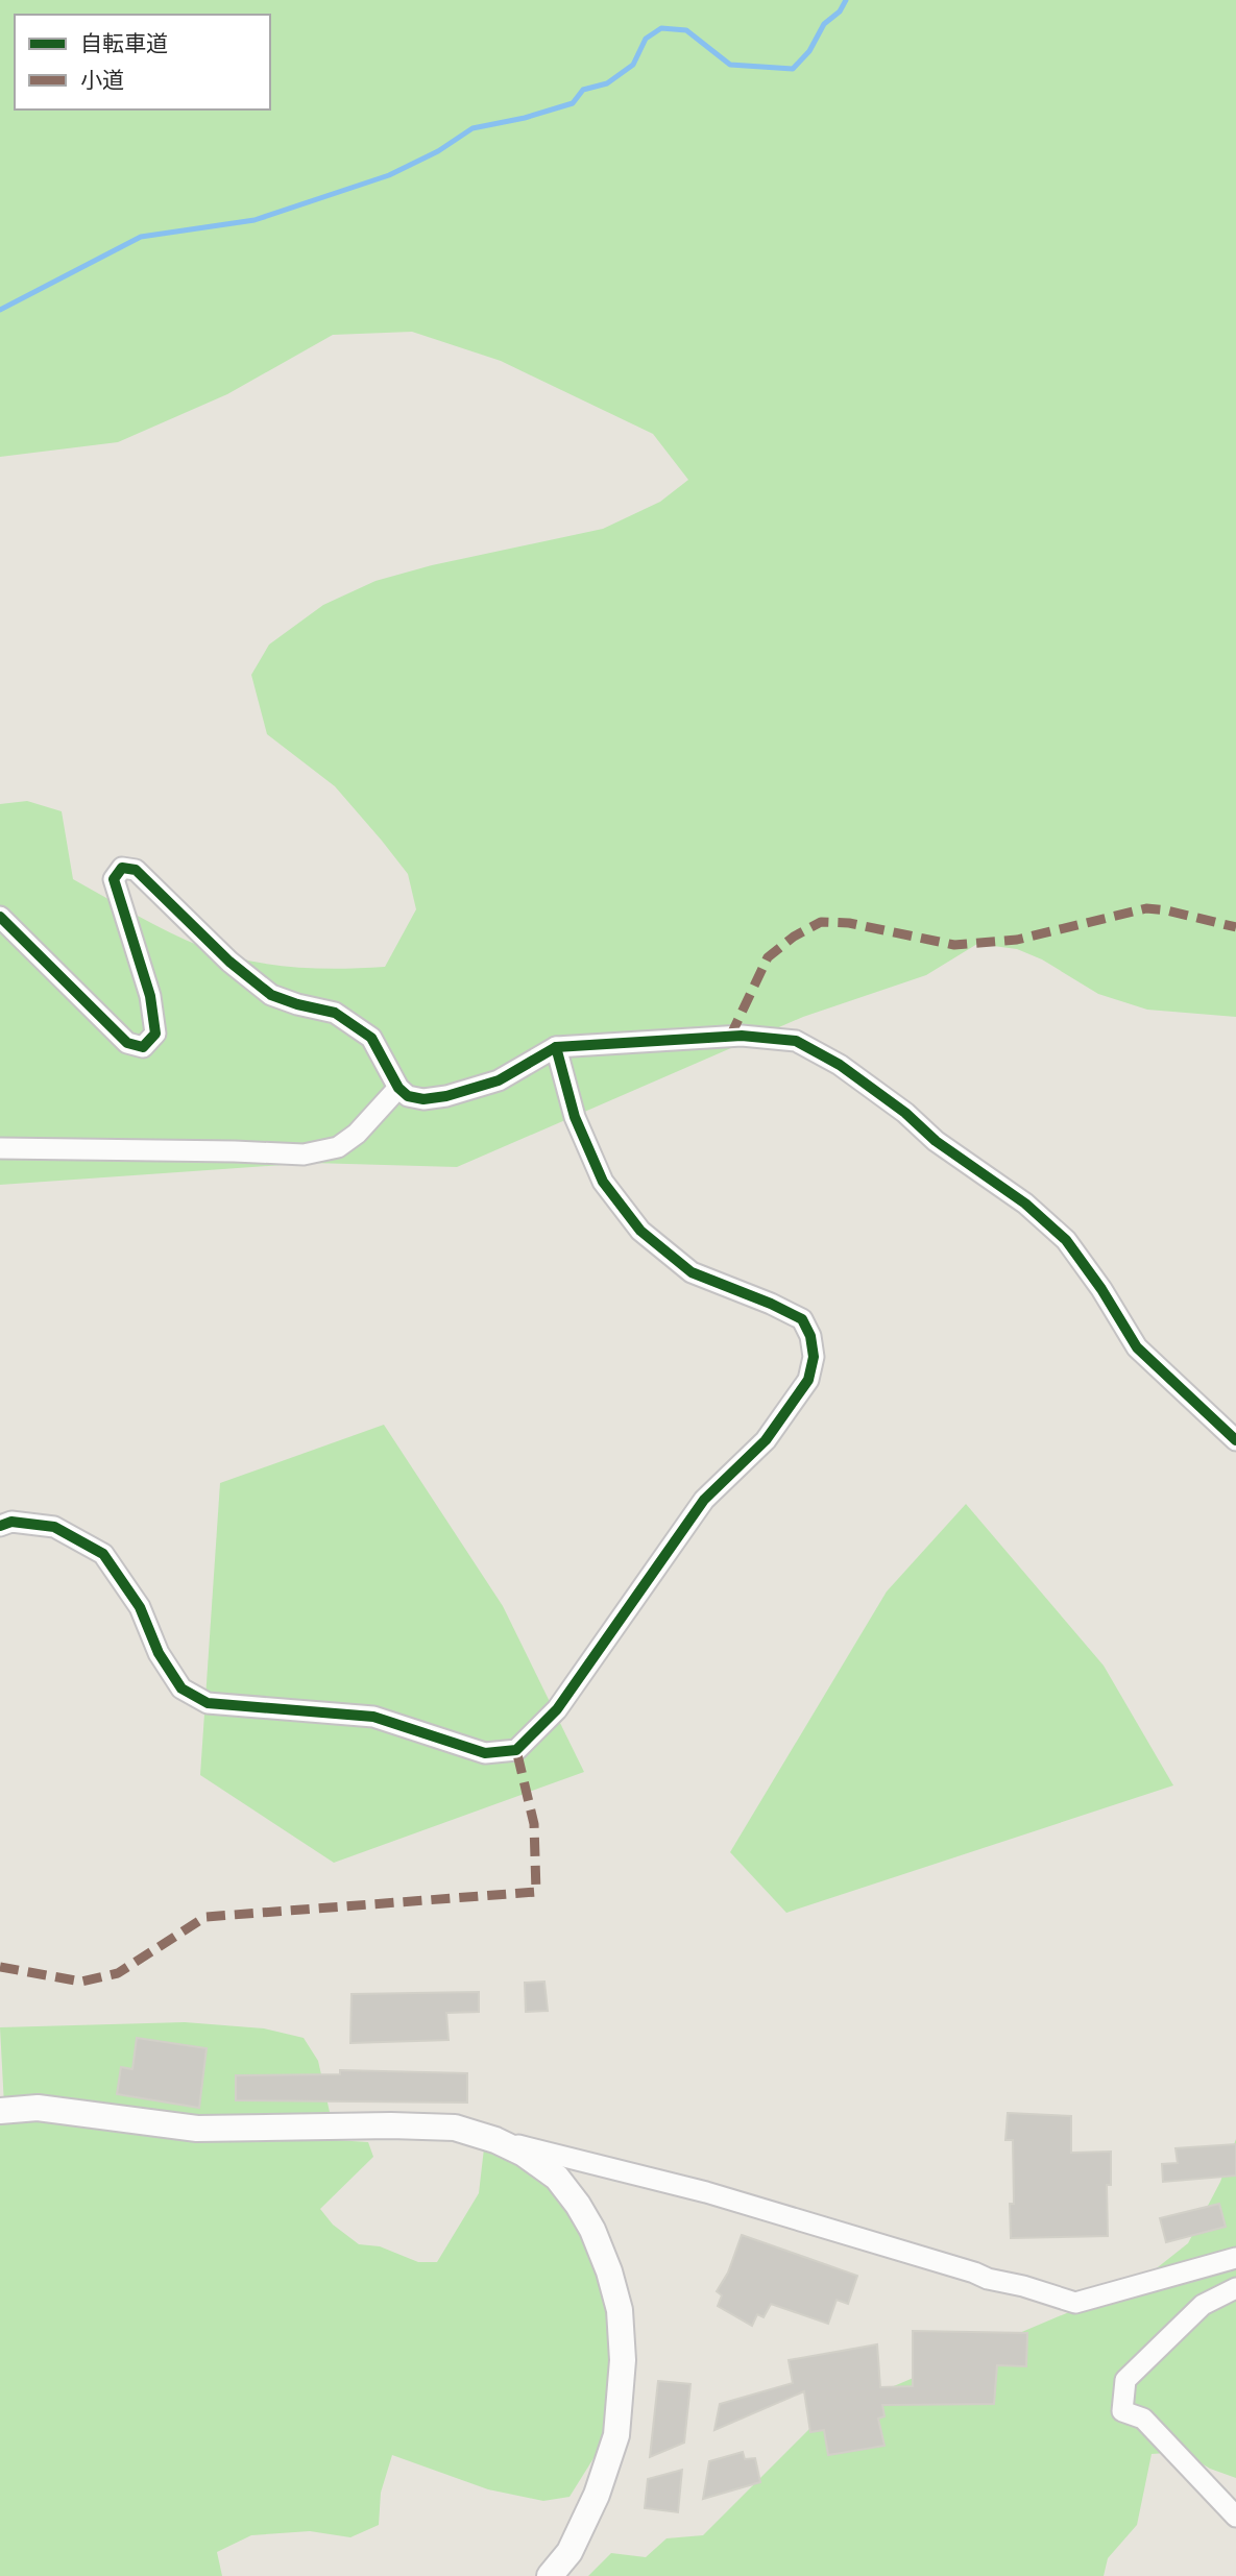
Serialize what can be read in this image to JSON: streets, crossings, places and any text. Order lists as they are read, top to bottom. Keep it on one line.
{"legend":["自転車道","小道"]}
